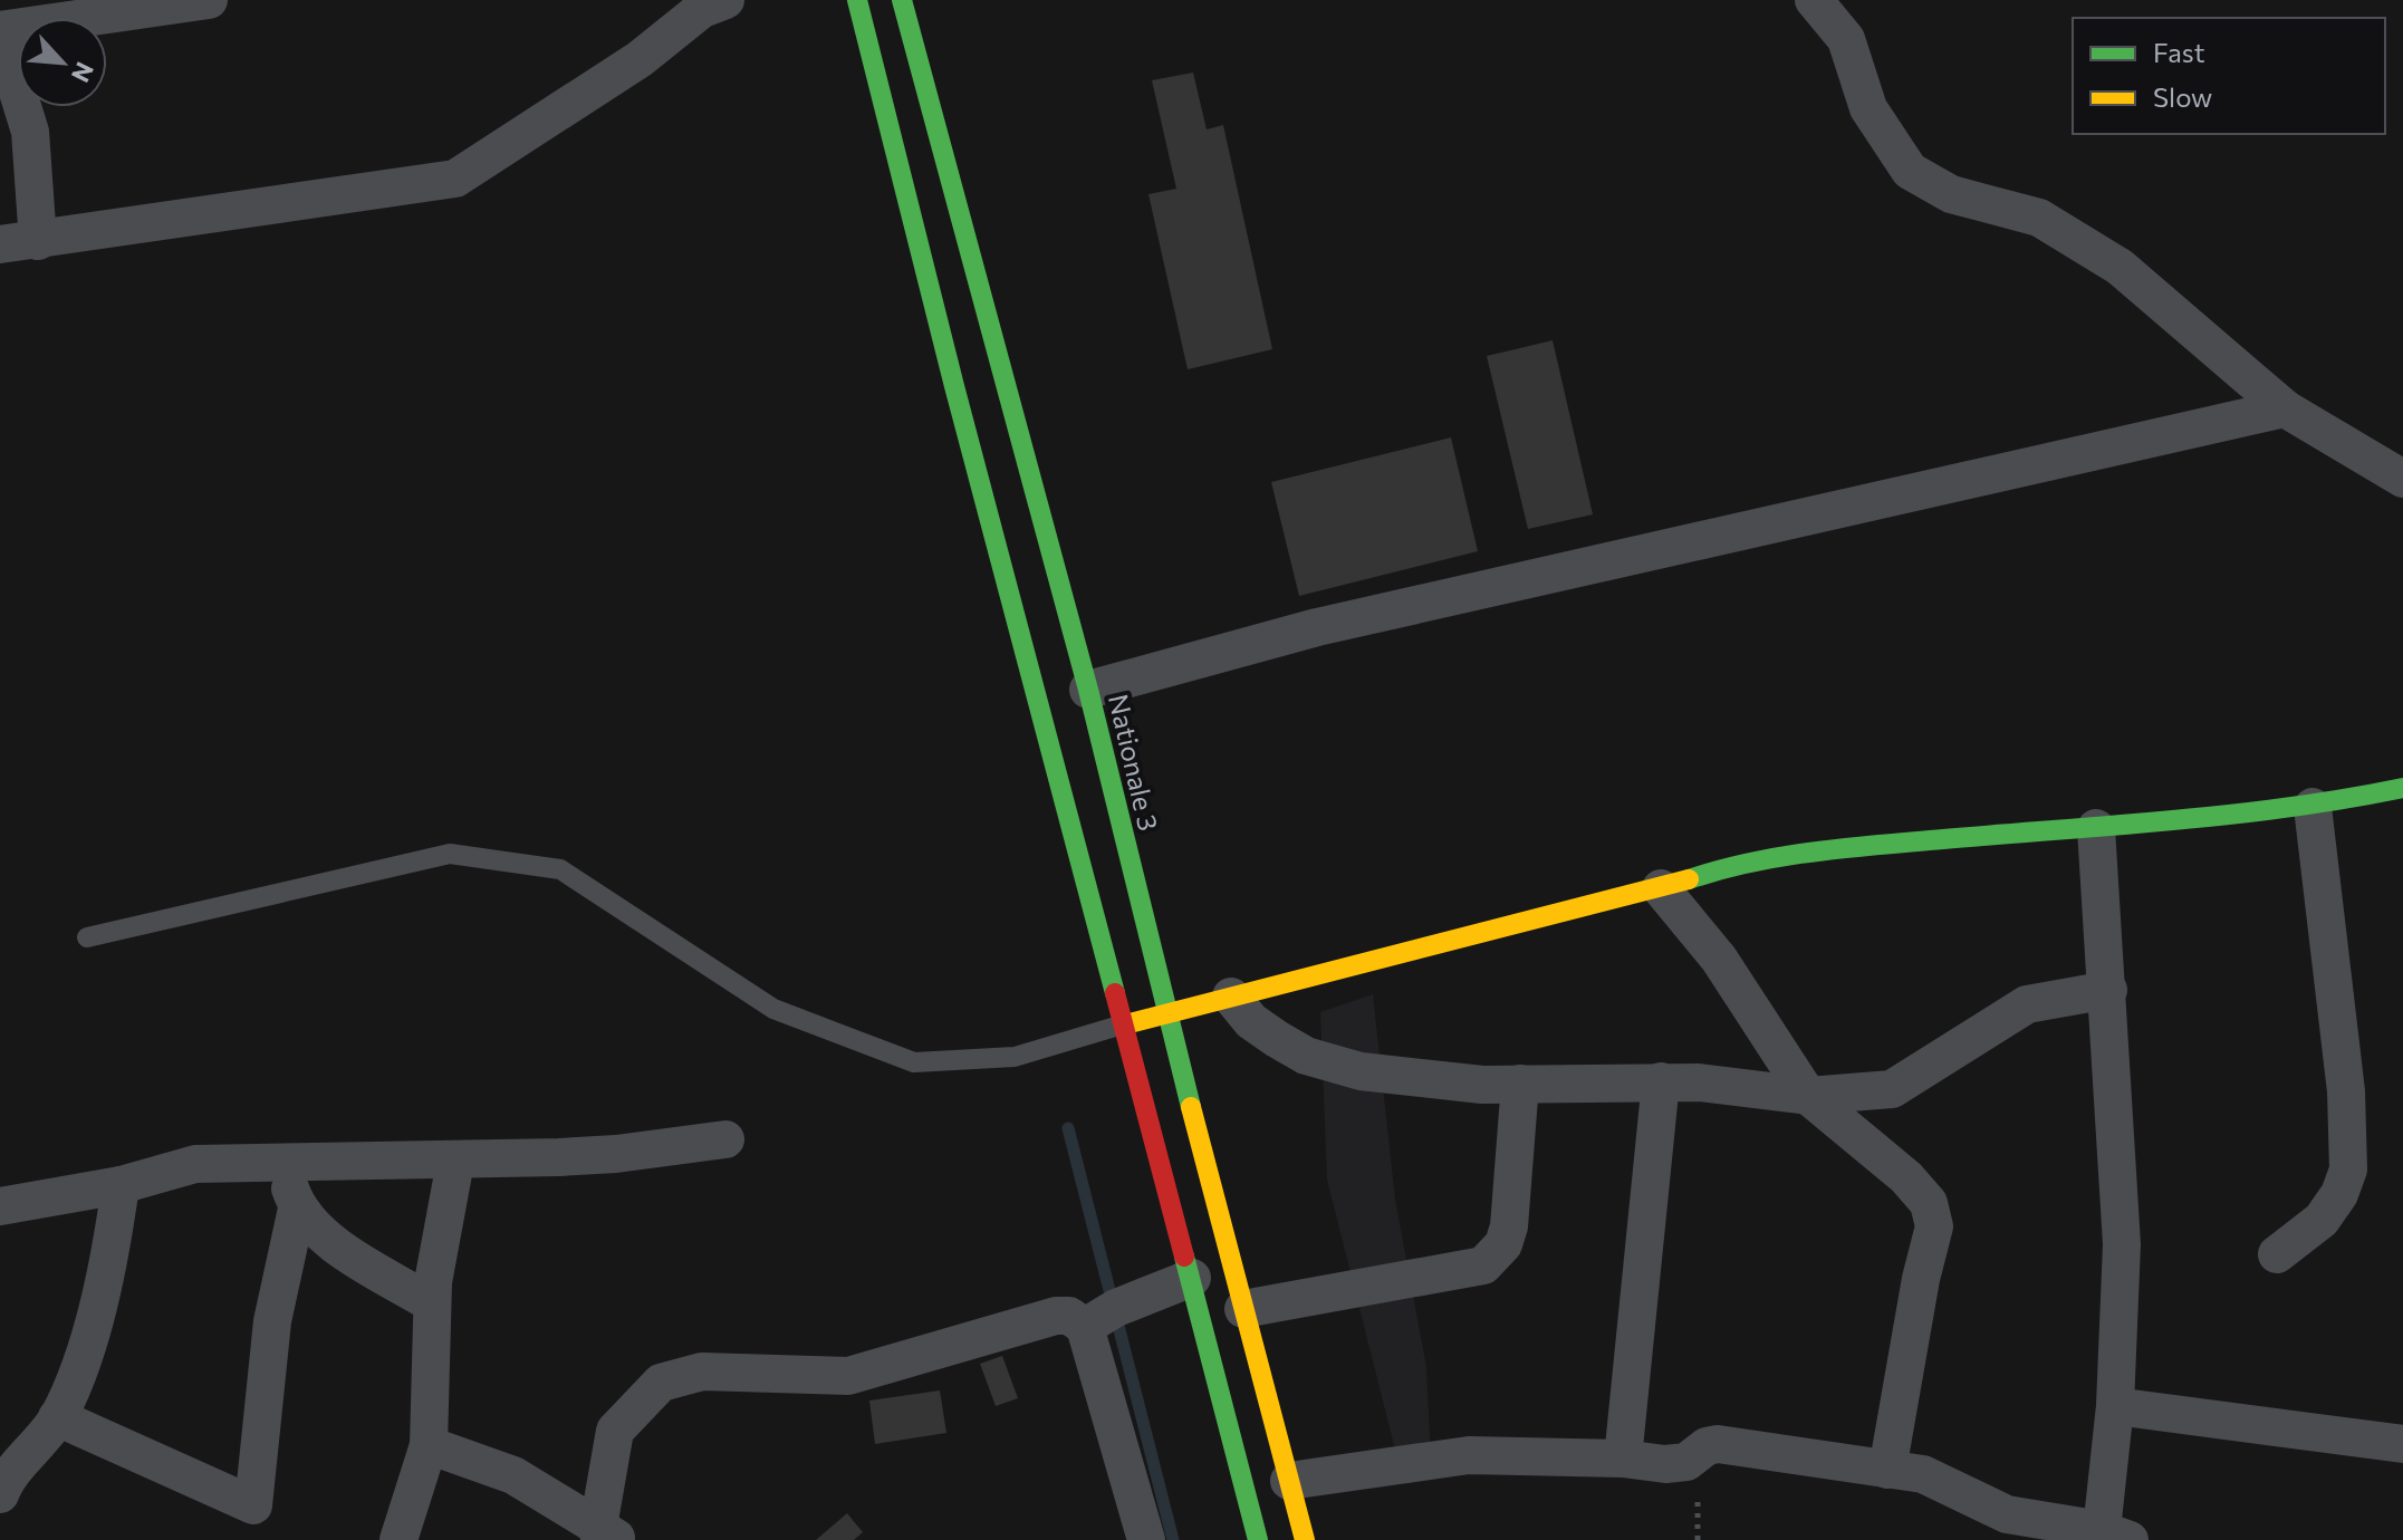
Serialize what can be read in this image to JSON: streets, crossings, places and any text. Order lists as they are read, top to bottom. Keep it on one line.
{"streets":{"main road":["Nationale 3"]},"legend":["Fast","Slow"],"north":"bottom right"}
